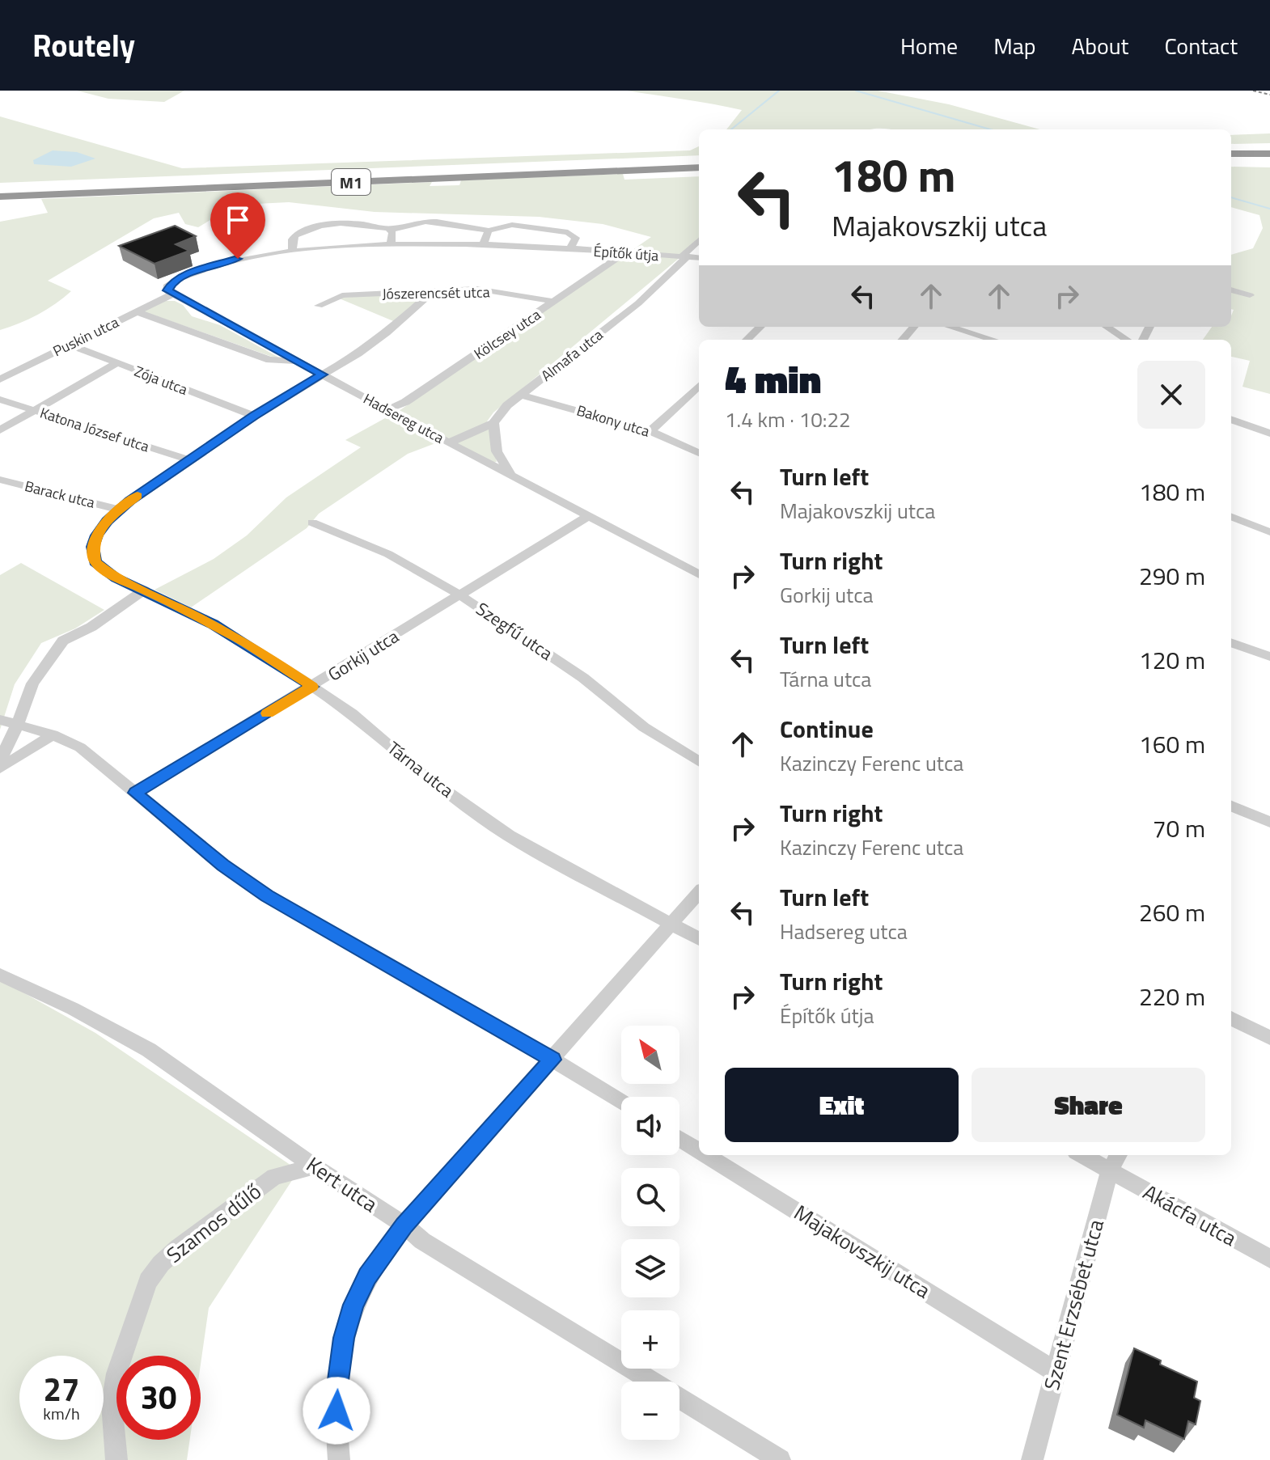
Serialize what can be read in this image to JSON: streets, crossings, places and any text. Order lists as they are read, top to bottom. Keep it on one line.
{"streets":{"highway":["M1"],"street":["Építők útja","Jószerencsét utca","Kölcsey utca","Puskin utca","Almafa utca","Zója utca","Hadsereg utca","Bakony utca","Katona József utca","Barack utca","Szegfű utca","Gorkij utca","Tárna utca","Kert utca","Akácfa utca","Szamos dűlő","Majakovszkij utca","Szent Erzsébet utca"]},"crossings":[["Építők útja","Kölcsey utca"],["Építők útja","Puskin utca"],["Építők útja","Almafa utca"],["Építők útja","Hadsereg utca"],["Jószerencsét utca","Kölcsey utca"],["Kölcsey utca","Hadsereg utca"],["Puskin utca","Zója utca"],["Puskin utca","Hadsereg utca"],["Almafa utca","Hadsereg utca"],["Almafa utca","Bakony utca"],["Hadsereg utca","Gorkij utca"],["Barack utca","Tárna utca"],["Szegfű utca","Gorkij utca"],["Gorkij utca","Tárna utca"],["Kert utca","Szamos dűlő"],["Akácfa utca","Szent Erzsébet utca"],["Majakovszkij utca","Szent Erzsébet utca"]],"north":"top left","page":{"header":"Routely","nav":["Home","Map","About","Contact"],"turn":["180 m","Majakovszkij utca"],"heading":["4 min","1.4 km · 10:22"],"list":[{"name":"Turn left","note":"Majakovszkij utca","value":"180 m"},{"name":"Turn right","note":"Gorkij utca","value":"290 m"},{"name":"Turn left","note":"Tárna utca","value":"120 m"},{"name":"Continue","note":"Kazinczy Ferenc utca","value":"160 m"},{"name":"Turn right","note":"Kazinczy Ferenc utca","value":"70 m"},{"name":"Turn left","note":"Hadsereg utca","value":"260 m"},{"name":"Turn right","note":"Építők útja","value":"220 m"}],"map_buttons":["+","−"],"buttons":["Exit","Share"],"speed":"27 km/h","limit":"30"}}
